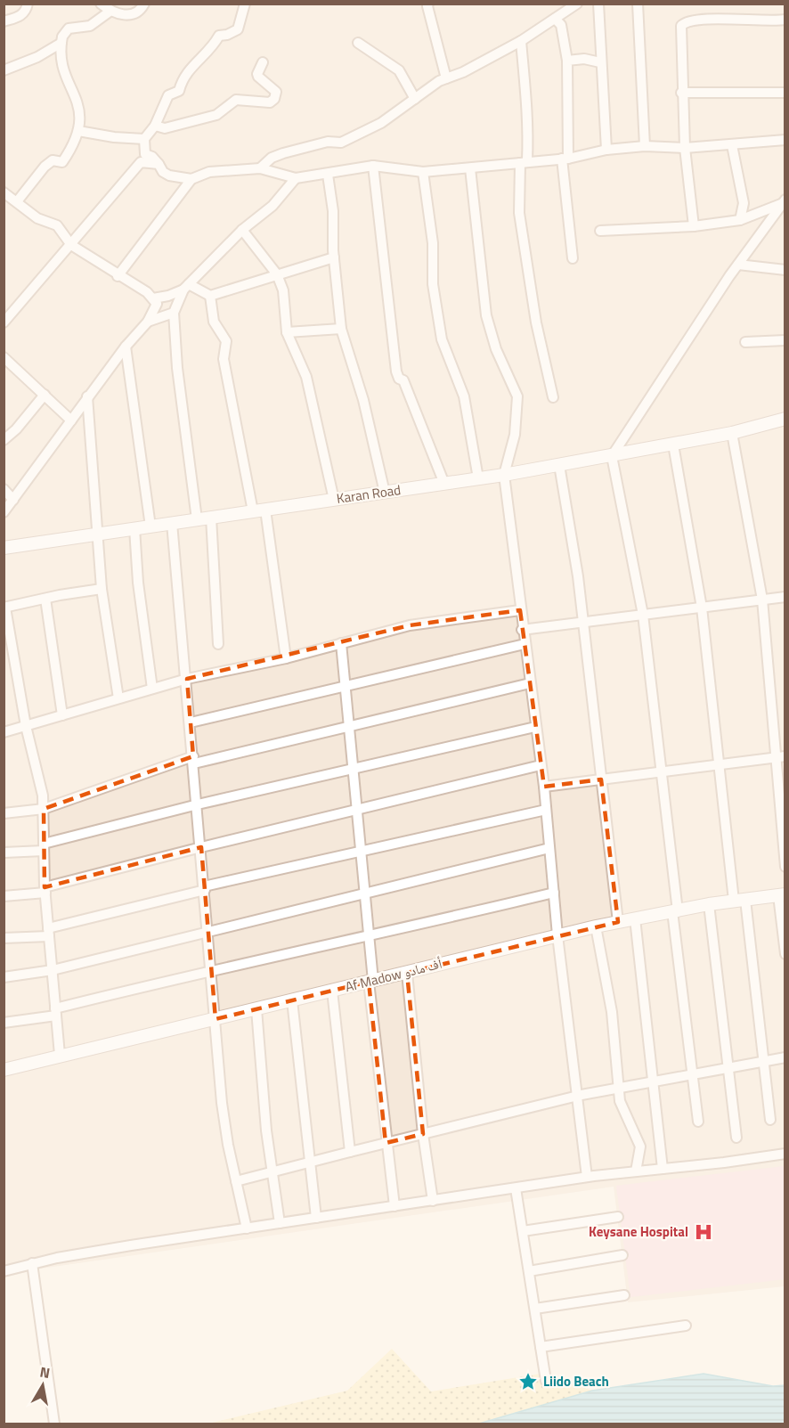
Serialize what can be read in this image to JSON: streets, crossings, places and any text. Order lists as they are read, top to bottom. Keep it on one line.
{"streets":{"street":["Karan Road","Af Madow أف مادو"]},"places":{"hospital":["Keysane Hospital"],"place":["Liido Beach"]},"north":"top"}
